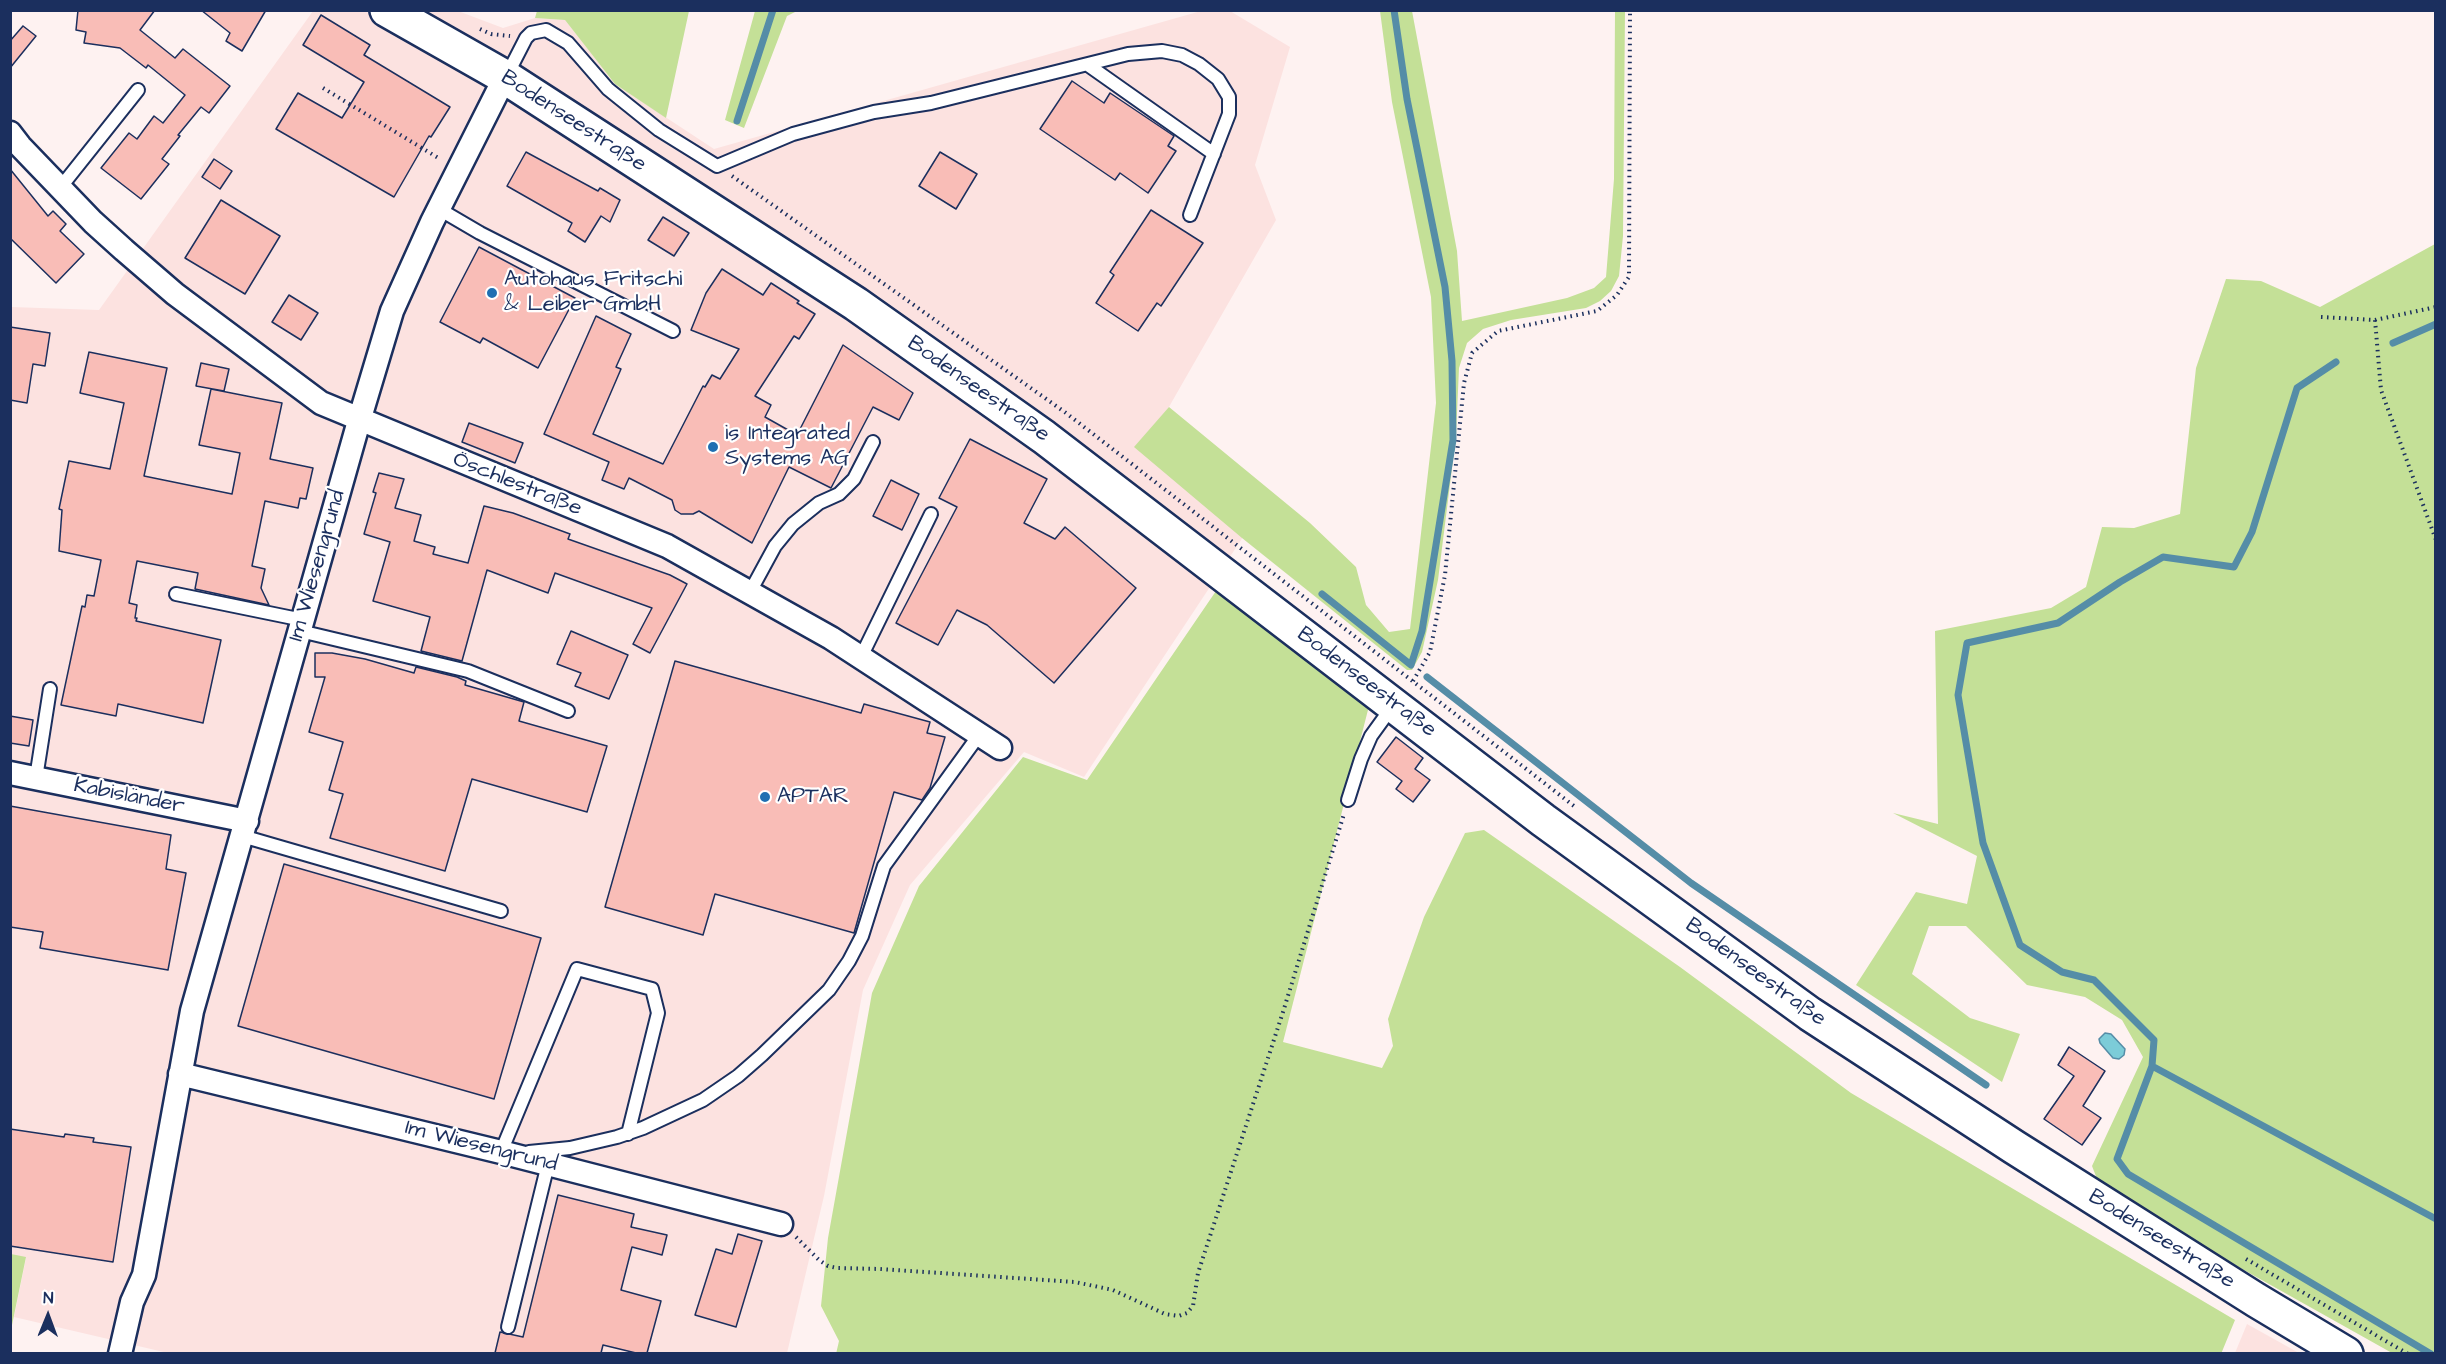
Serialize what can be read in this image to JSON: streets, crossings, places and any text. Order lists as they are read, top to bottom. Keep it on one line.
{"streets":{"street":["Bodenseestraße","Öschlestraße","Im Wiesengrund","Kabisländer"]},"crossings":[["Bodenseestraße","Im Wiesengrund"],["Öschlestraße","Im Wiesengrund"],["Im Wiesengrund","Kabisländer"]],"places":["Autohaus Fritschi & Leiber GmbH","is Integrated Systems AG","APTAR"],"north":"top"}
